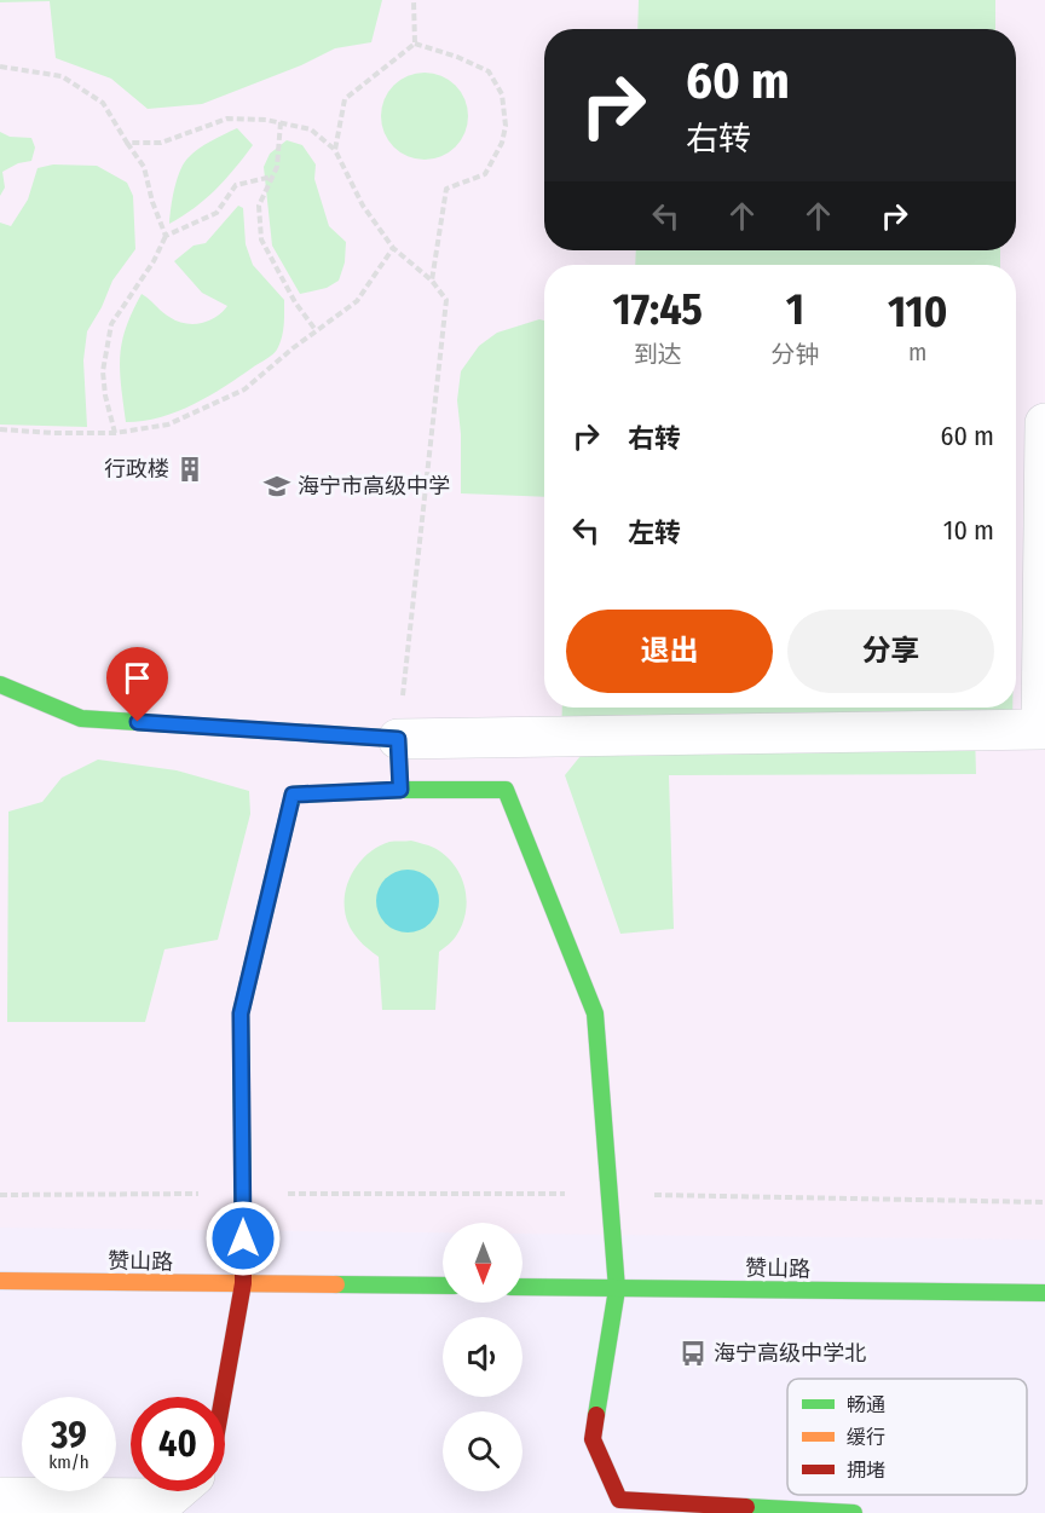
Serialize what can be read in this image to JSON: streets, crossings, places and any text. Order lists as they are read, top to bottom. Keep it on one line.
{"streets":{"street":["赞山路"]},"places":{"building":["行政楼"],"school or university":["海宁市高级中学"],"bus stop":["海宁高级中学北"]},"legend":["畅通","缓行","拥堵"],"north":"bottom","page":{"turn":["60 m","右转"],"eta":["17:45","到达","1","分钟","110","m"],"list":[{"name":"右转","value":"60 m"},{"name":"左转","value":"10 m"}],"buttons":["退出","分享"],"speed":"39 km/h","limit":"40"}}
